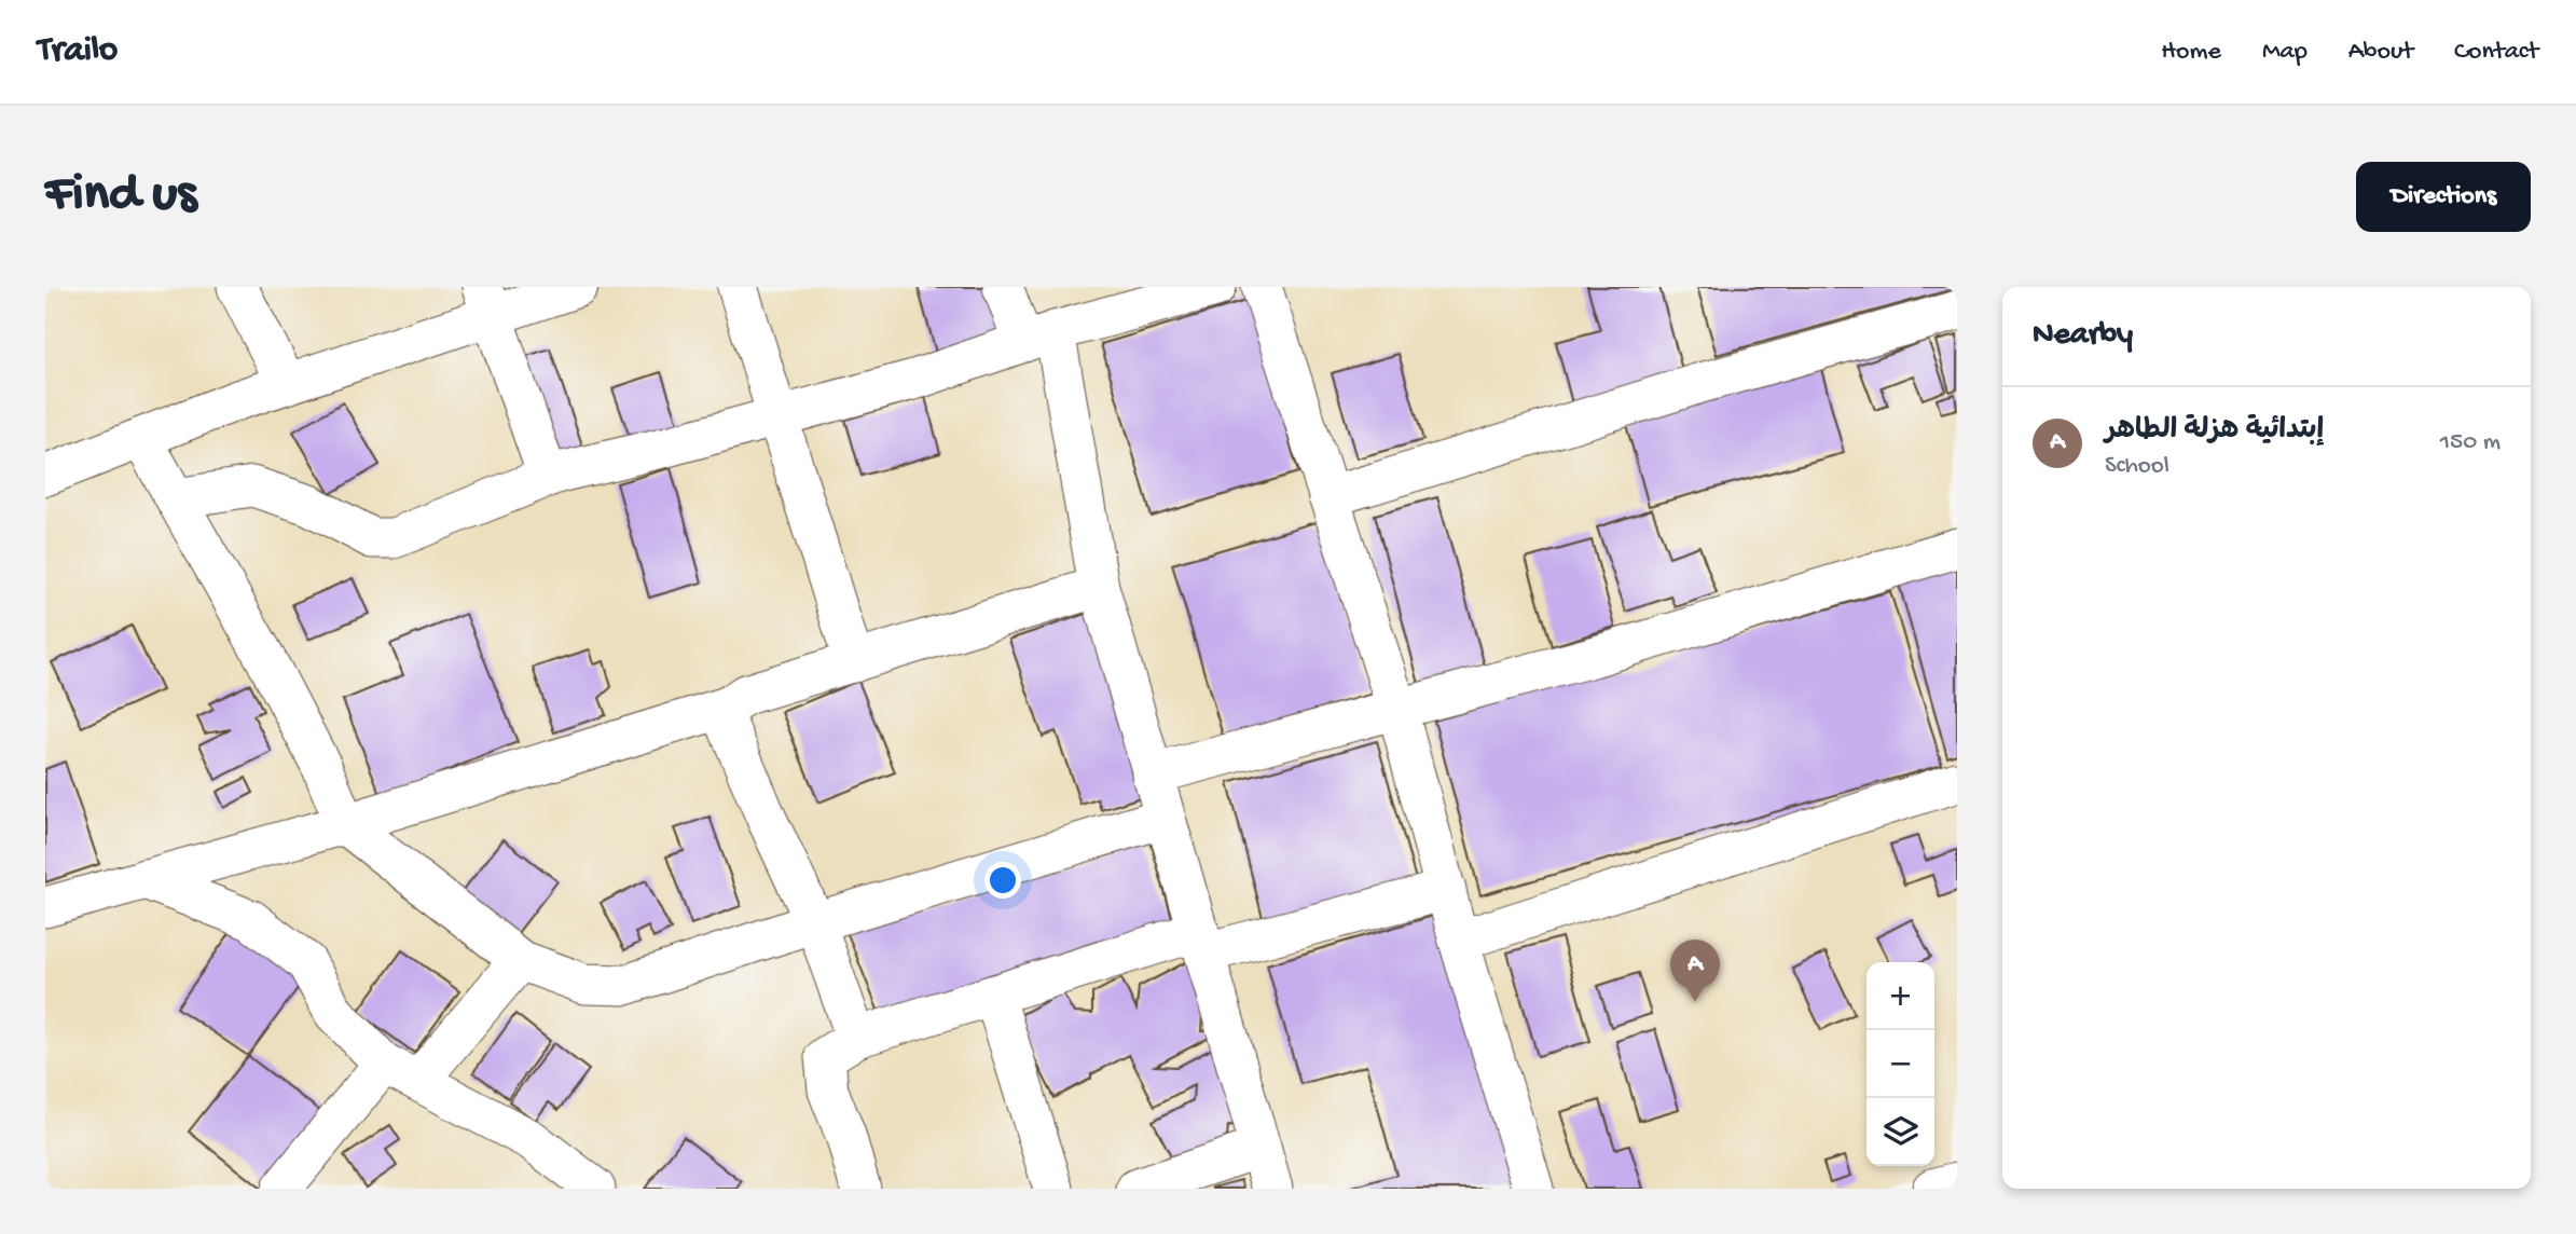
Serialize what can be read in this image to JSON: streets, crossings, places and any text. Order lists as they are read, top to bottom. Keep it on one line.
{"page":{"header":"Trailo","nav":["Home","Map","About","Contact"],"buttons":"Directions","title":"Find us","heading":"Nearby","list":[{"mark":"A","name":"إبتدائية هزلة الطاهر","note":"School","value":"150 m"}],"pins":"A","map_buttons":["+","−"]}}
